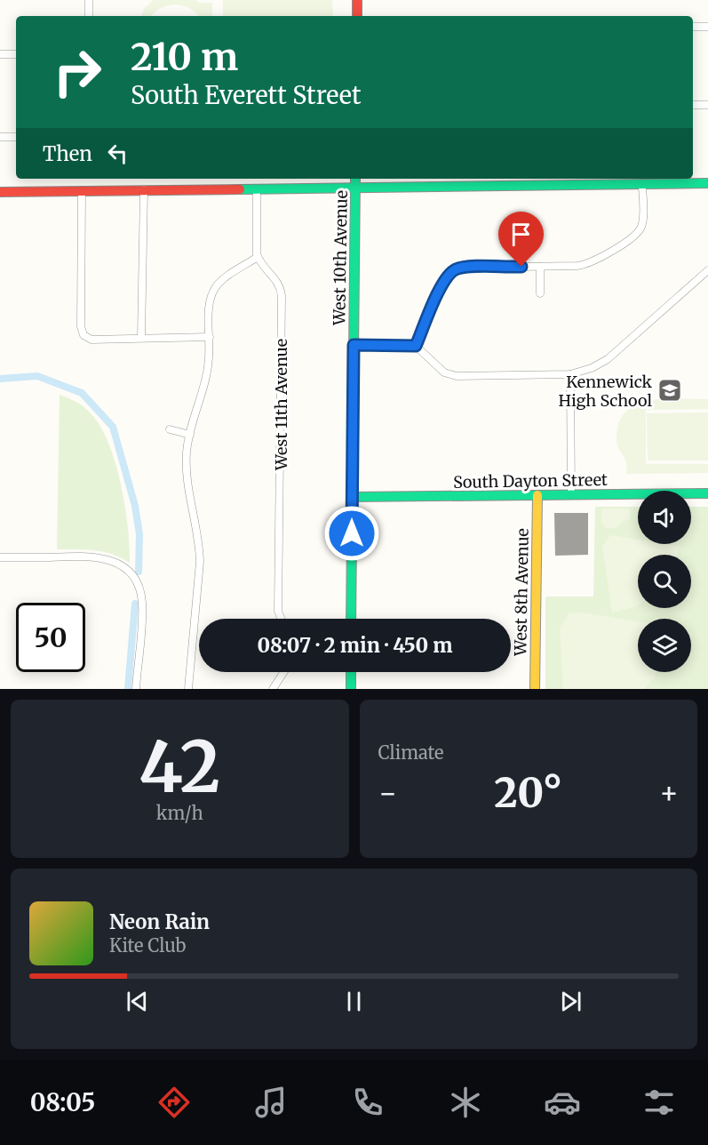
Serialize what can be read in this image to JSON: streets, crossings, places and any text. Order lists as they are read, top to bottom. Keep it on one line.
{"streets":{"street":["West 10th Avenue","West 11th Avenue","South Dayton Street","West 8th Avenue"]},"crossings":[["West 10th Avenue","South Dayton Street"],["South Dayton Street","West 8th Avenue"]],"places":{"school or university":["Kennewick High School"]},"page":{"turn":["210 m","South Everett Street"],"then":"Then","limit":"50","trip":"08:07 · 2 min · 450 m","tile":[["42","km/h"],"Climate"],"heat":["−","20°","+"],"song":["Neon Rain","Kite Club"],"tabs":"08:05"}}
